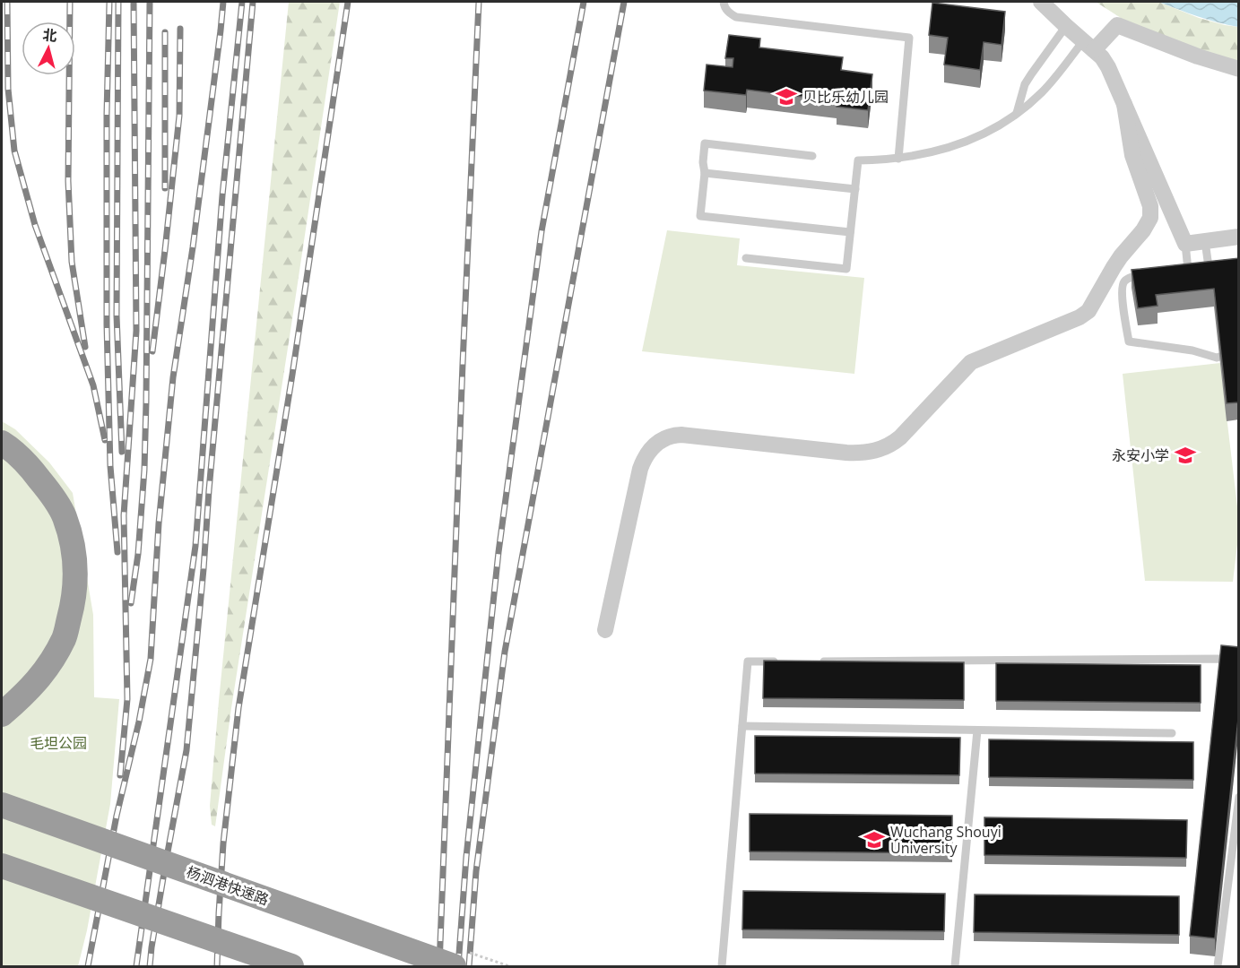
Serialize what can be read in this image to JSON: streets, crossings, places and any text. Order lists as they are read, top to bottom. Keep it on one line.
{"streets":{"highway":["杨泗港快速路"]},"parks":["毛坦公园"],"places":{"school or university":["贝比乐幼儿园","永安小学","Wuchang Shouyi University"]},"north":"top"}
